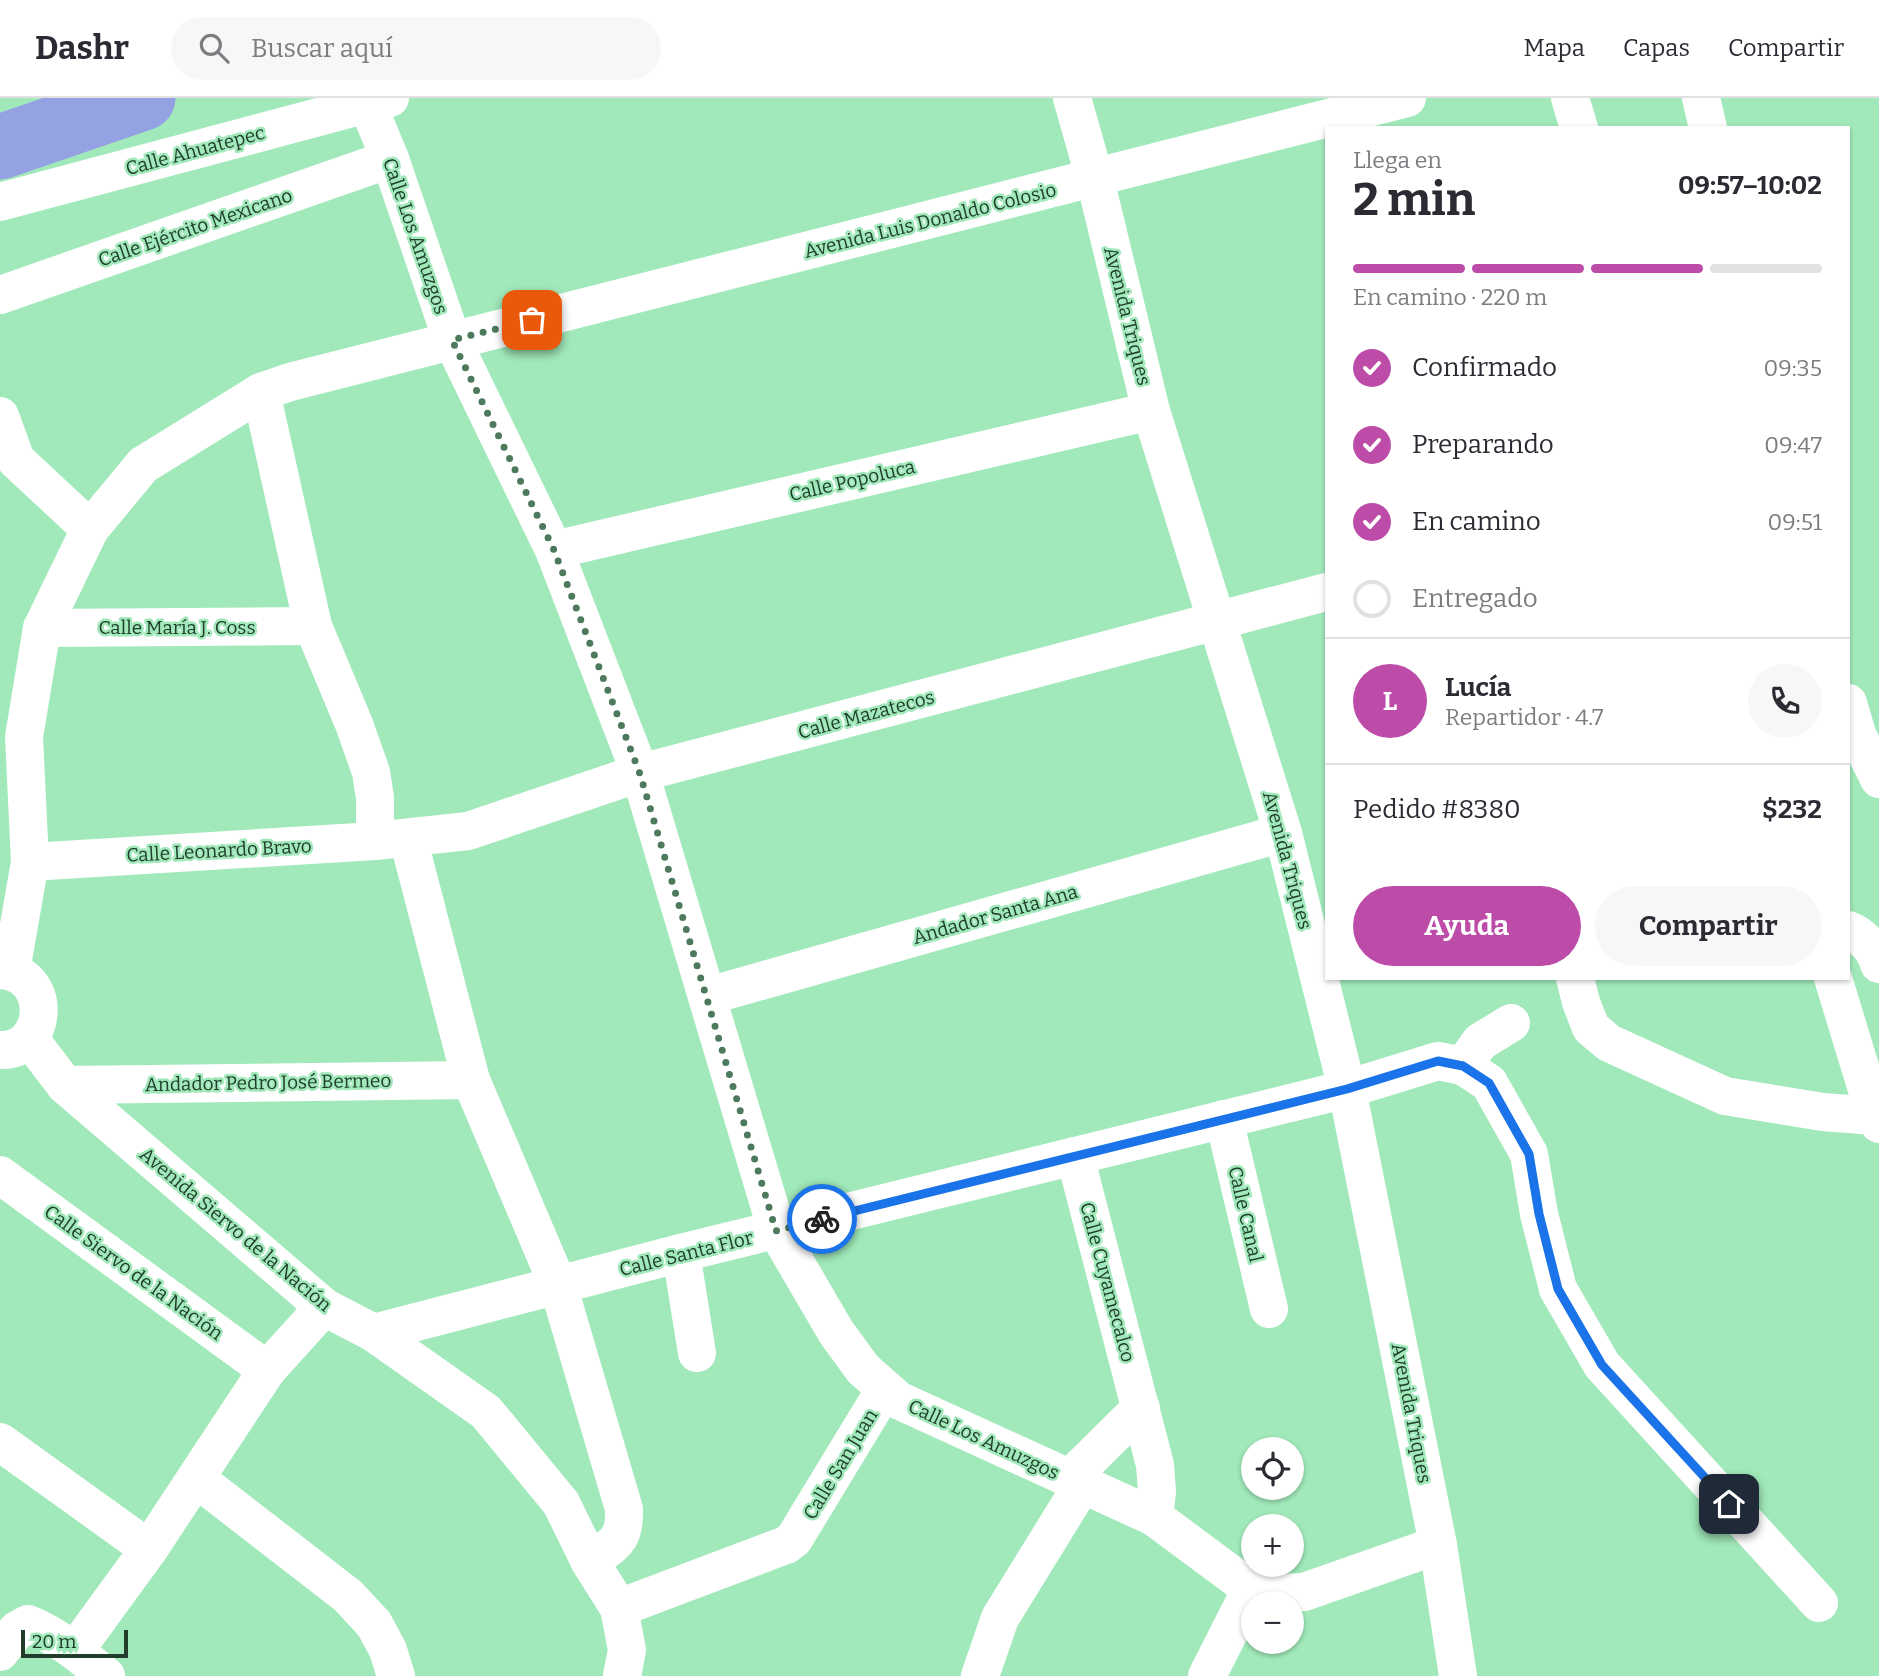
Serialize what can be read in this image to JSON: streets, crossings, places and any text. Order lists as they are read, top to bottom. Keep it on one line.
{"streets":{"street":["Calle Ahuatepec","Avenida Luis Donaldo Colosio","Calle Ejército Mexicano","Calle Los Amuzgos","Avenida Triques","Calle Popoluca","Calle María J. Coss","Calle Mazatecos","Calle Leonardo Bravo","Andador Santa Ana","Andador Pedro José Bermeo","Calle Canal","Avenida Siervo de la Nación","Calle Santa Flor","Calle Siervo de la Nación","Calle Cuyamecalco","Calle San Juan"]},"crossings":[["Calle Ahuatepec","Calle Los Amuzgos"],["Avenida Luis Donaldo Colosio","Calle Los Amuzgos"],["Avenida Luis Donaldo Colosio","Avenida Triques"],["Avenida Luis Donaldo Colosio","Calle María J. Coss"],["Avenida Luis Donaldo Colosio","Calle Leonardo Bravo"],["Calle Ejército Mexicano","Calle Los Amuzgos"],["Calle Los Amuzgos","Calle Popoluca"],["Calle Los Amuzgos","Calle Mazatecos"],["Calle Los Amuzgos","Andador Santa Ana"],["Calle Los Amuzgos","Calle Santa Flor"],["Calle Los Amuzgos","Calle Cuyamecalco"],["Calle Los Amuzgos","Calle San Juan"],["Avenida Triques","Calle Popoluca"],["Avenida Triques","Calle Mazatecos"],["Avenida Triques","Andador Santa Ana"],["Avenida Triques","Calle Santa Flor"],["Calle Mazatecos","Calle Leonardo Bravo"],["Andador Pedro José Bermeo","Avenida Siervo de la Nación"],["Calle Canal","Calle Santa Flor"],["Avenida Siervo de la Nación","Calle Santa Flor"],["Avenida Siervo de la Nación","Calle San Juan"],["Calle Santa Flor","Calle Cuyamecalco"]],"scale_bar":"20 m","page":{"header":"Dashr","search":"Buscar aquí","nav":["Mapa","Capas","Compartir"],"heading":["2 min","Llega en","09:57–10:02"],"panel":["Lucía","Repartidor · 4.7","Pedido #8380","$232"],"bar":"En camino · 220 m","list":[["Confirmado","09:35"],["Preparando","09:47"],["En camino","09:51"],"Entregado"],"round":"L","buttons":["Ayuda","Compartir"],"map_buttons":["+","−"],"scale":"20 m"}}
